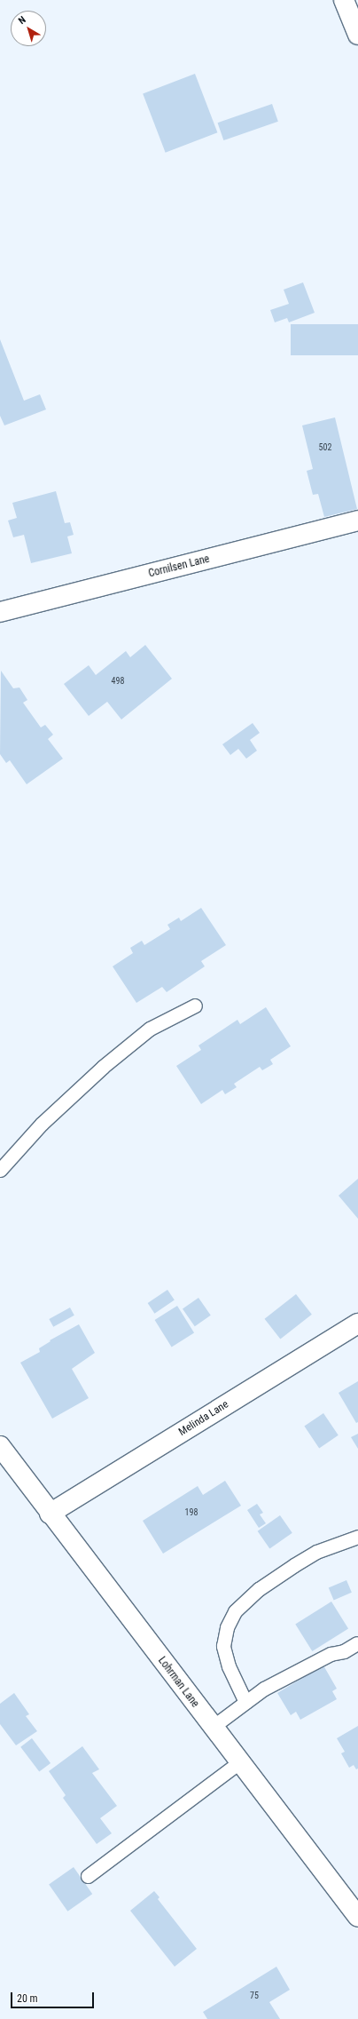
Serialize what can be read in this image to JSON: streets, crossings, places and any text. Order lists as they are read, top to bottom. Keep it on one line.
{"streets":{"street":["Cornilsen Lane","Melinda Lane","Lohrman Lane"]},"crossings":[["Melinda Lane","Lohrman Lane"]],"house_numbers":["502","498","198","75"],"scale_bar":"20 m","north":"top left"}
